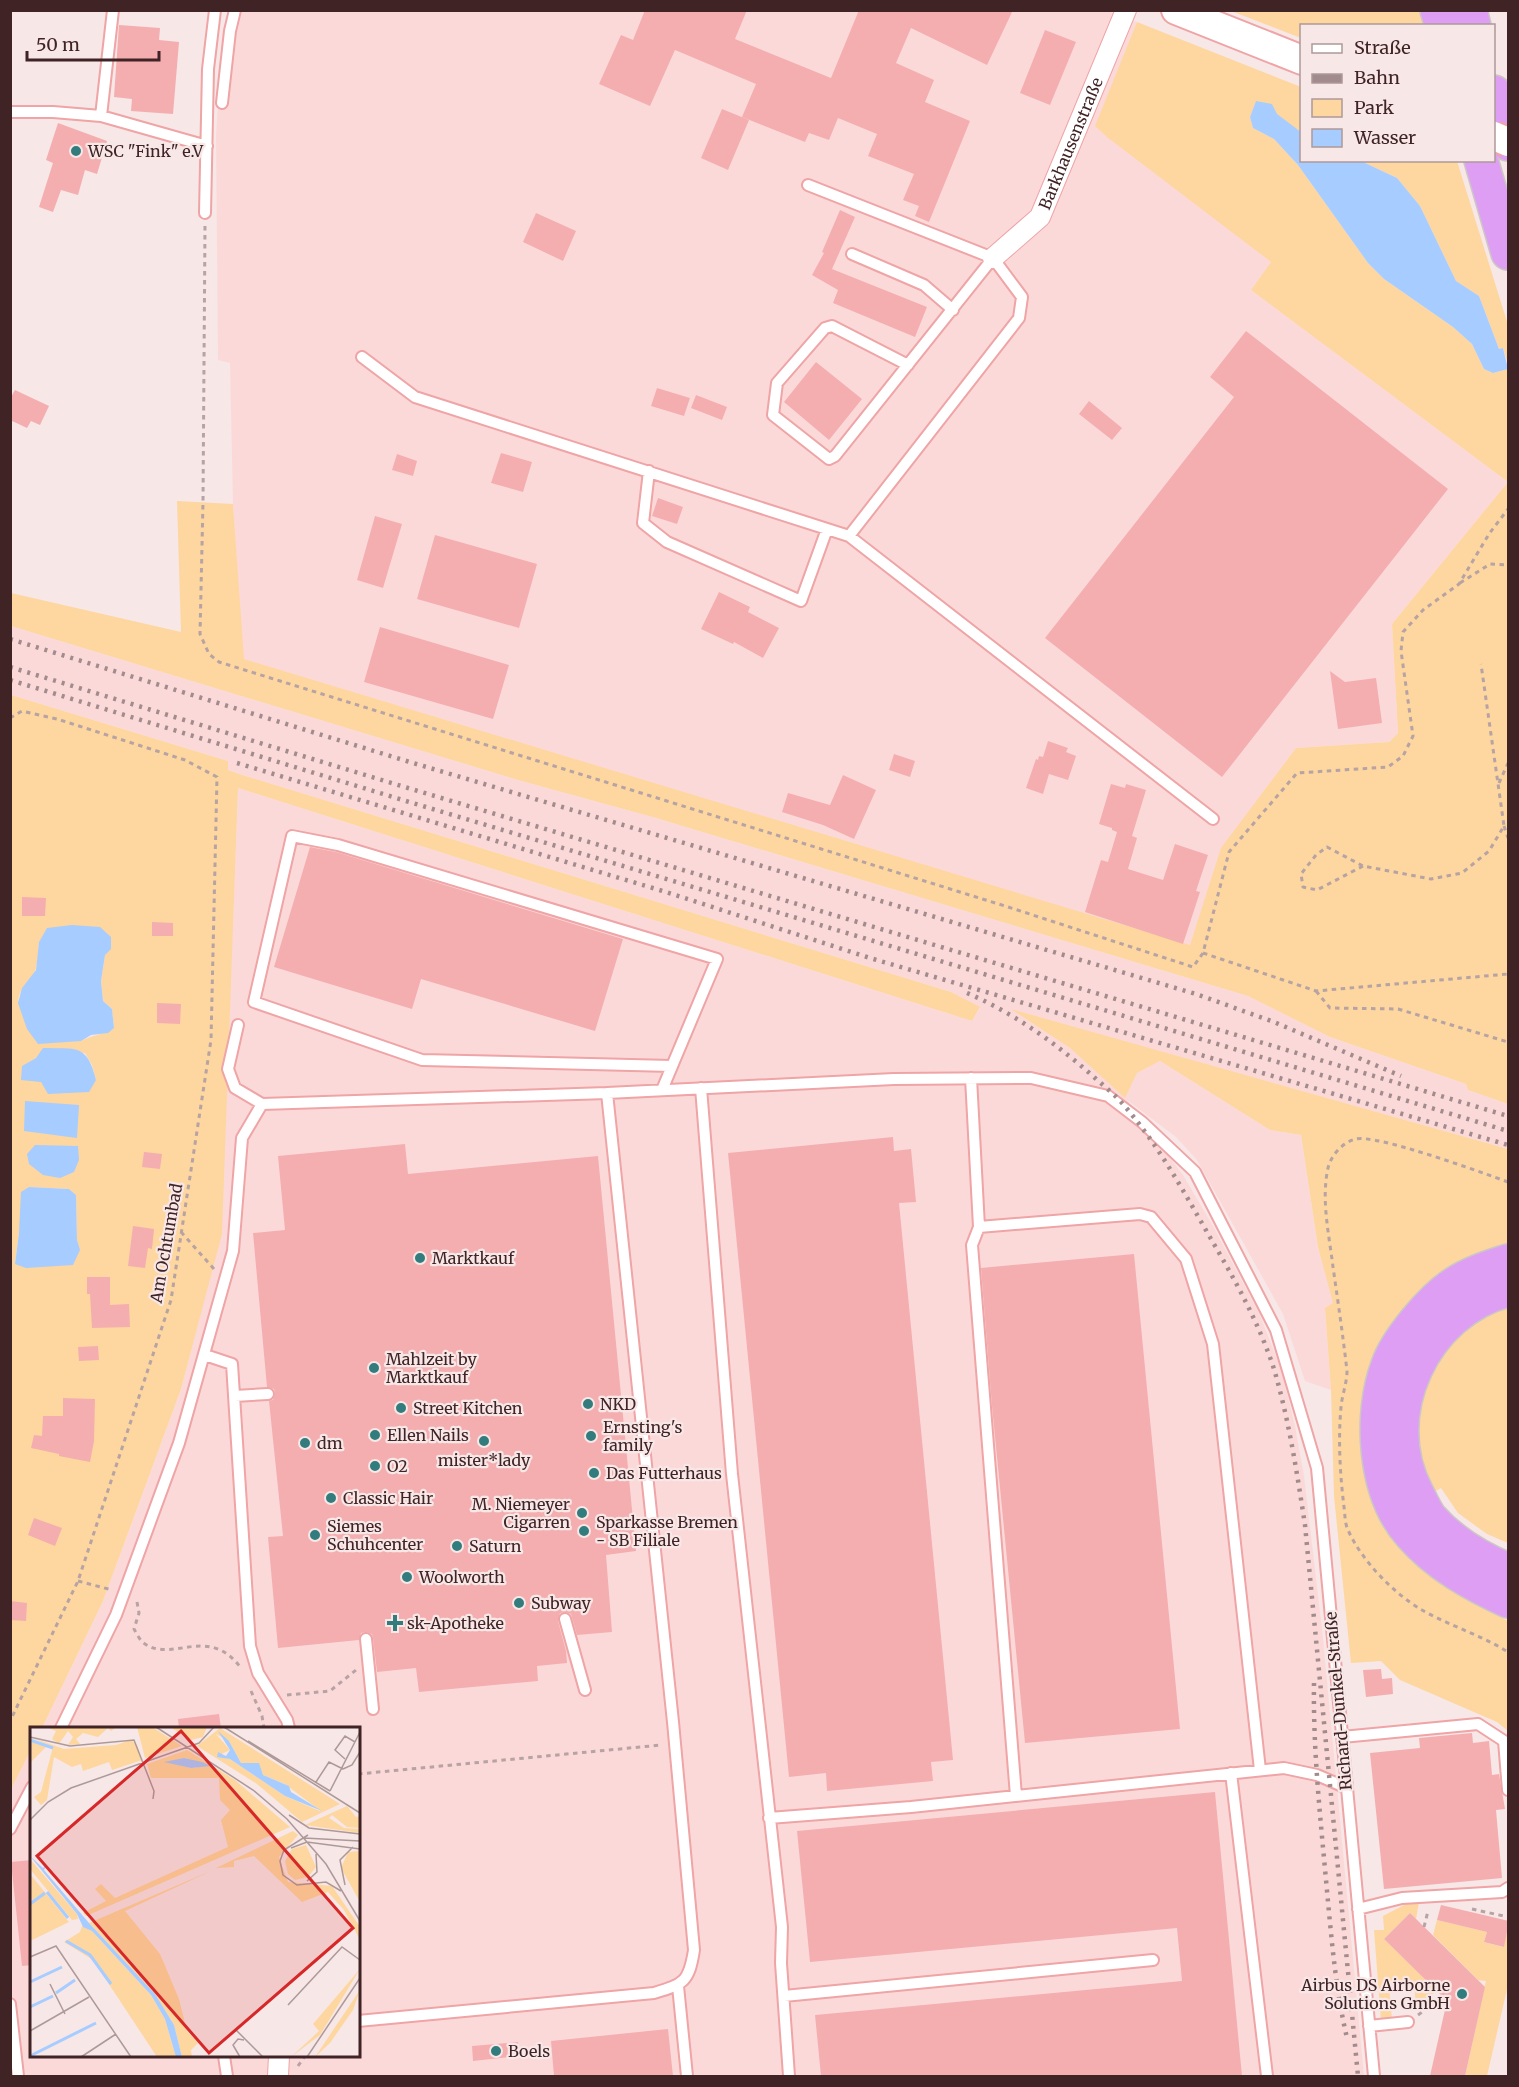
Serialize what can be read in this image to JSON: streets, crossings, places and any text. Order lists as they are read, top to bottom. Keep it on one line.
{"streets":{"street":["Barkhausenstraße"],"lane":["Richard-Dunkel-Straße"],"path":["Am Ochtumbad"]},"places":{"other":["WSC \"Fink\" e.V","Marktkauf","Mahlzeit by Marktkauf","NKD","Street Kitchen","Ellen Nails","Ernsting's family","mister*lady","dm","O2","Das Futterhaus","Classic Hair","M. Niemeyer Cigarren","Sparkasse Bremen - SB Filiale","Siemes Schuhcenter","Saturn","Woolworth","Subway","Airbus DS Airborne Solutions GmbH","Boels"],"health":["sk-Apotheke"]},"legend":["Straße","Bahn","Park","Wasser"],"scale_bar":"50 m"}
